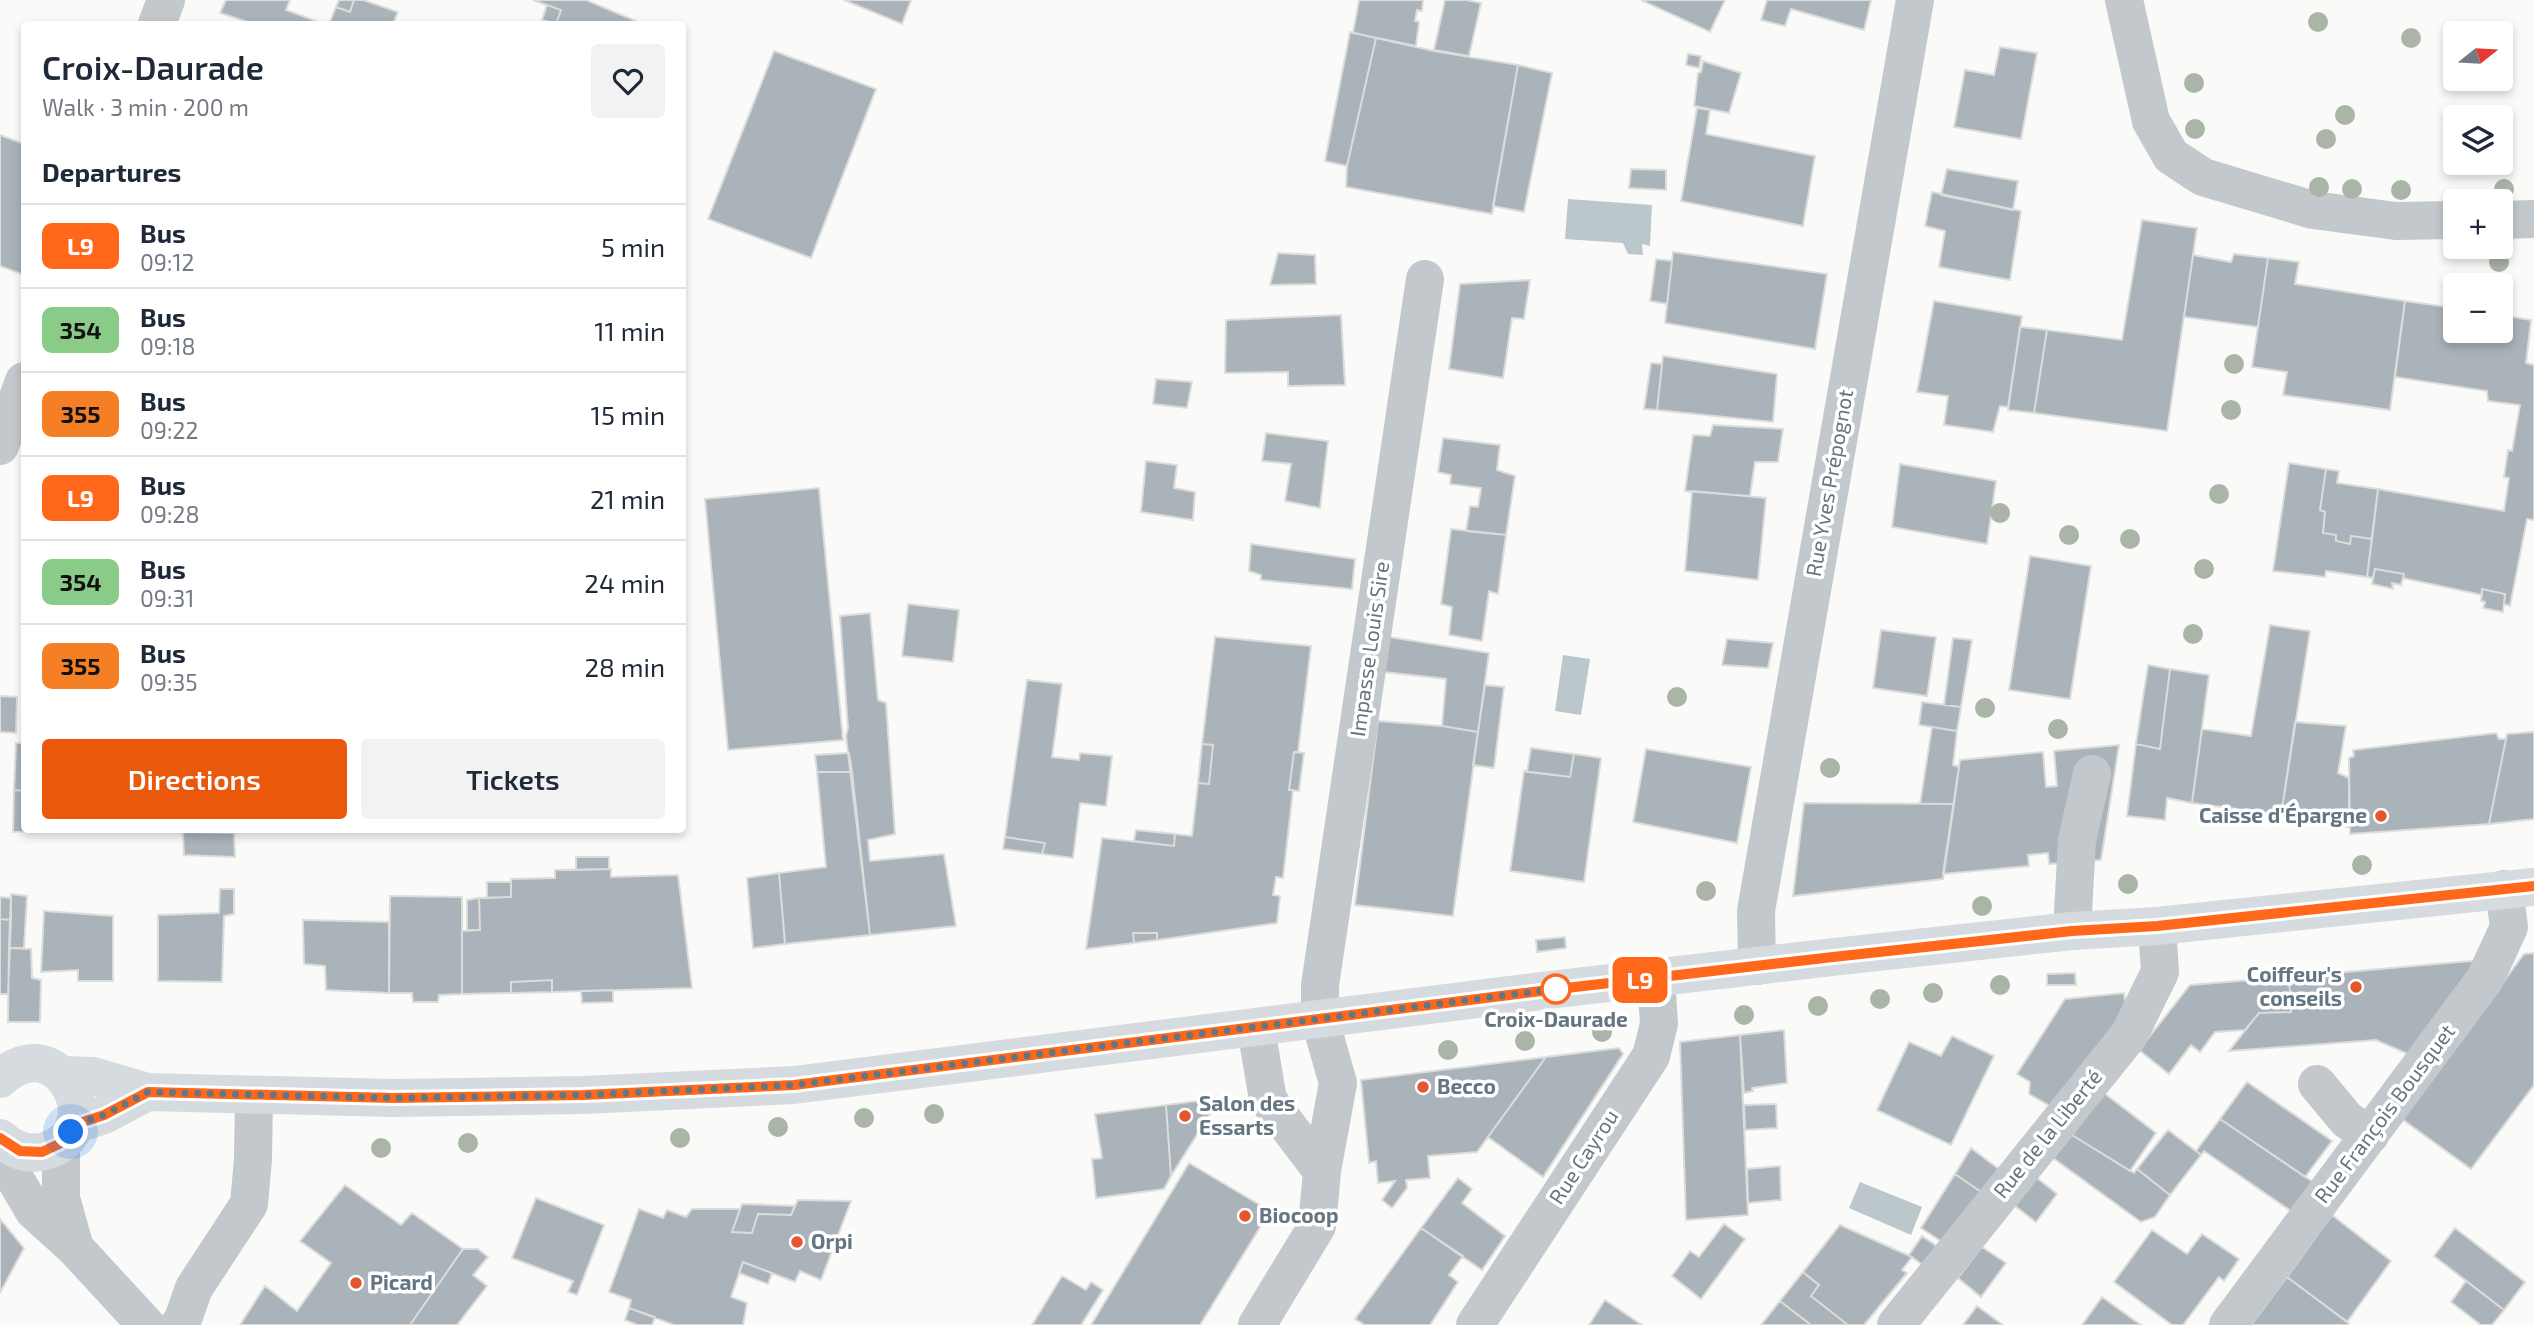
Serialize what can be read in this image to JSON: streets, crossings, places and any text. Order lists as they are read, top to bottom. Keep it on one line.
{"streets":{"street":["Rue Yves Prépognot","Impasse Louis Sire","Rue François Bousquet","Rue de la Liberté","Rue Cayrou"]},"places":["Caisse d'Épargne","Coiffeur's conseils","Croix-Daurade","Becco","Salon des Essarts","Biocoop","Orpi","Picard"],"lines":["bus line L9"],"north":"right","page":{"on_map":"L9","map_buttons":["+","−"],"heading":[["Croix-Daurade","Walk · 3 min · 200 m"],"Departures"],"list":[{"mark":"L9","name":"Bus","note":"09:12","value":"5 min"},{"mark":"354","name":"Bus","note":"09:18","value":"11 min"},{"mark":"355","name":"Bus","note":"09:22","value":"15 min"},{"mark":"L9","name":"Bus","note":"09:28","value":"21 min"},{"mark":"354","name":"Bus","note":"09:31","value":"24 min"},{"mark":"355","name":"Bus","note":"09:35","value":"28 min"}],"buttons":["Directions","Tickets"]}}
